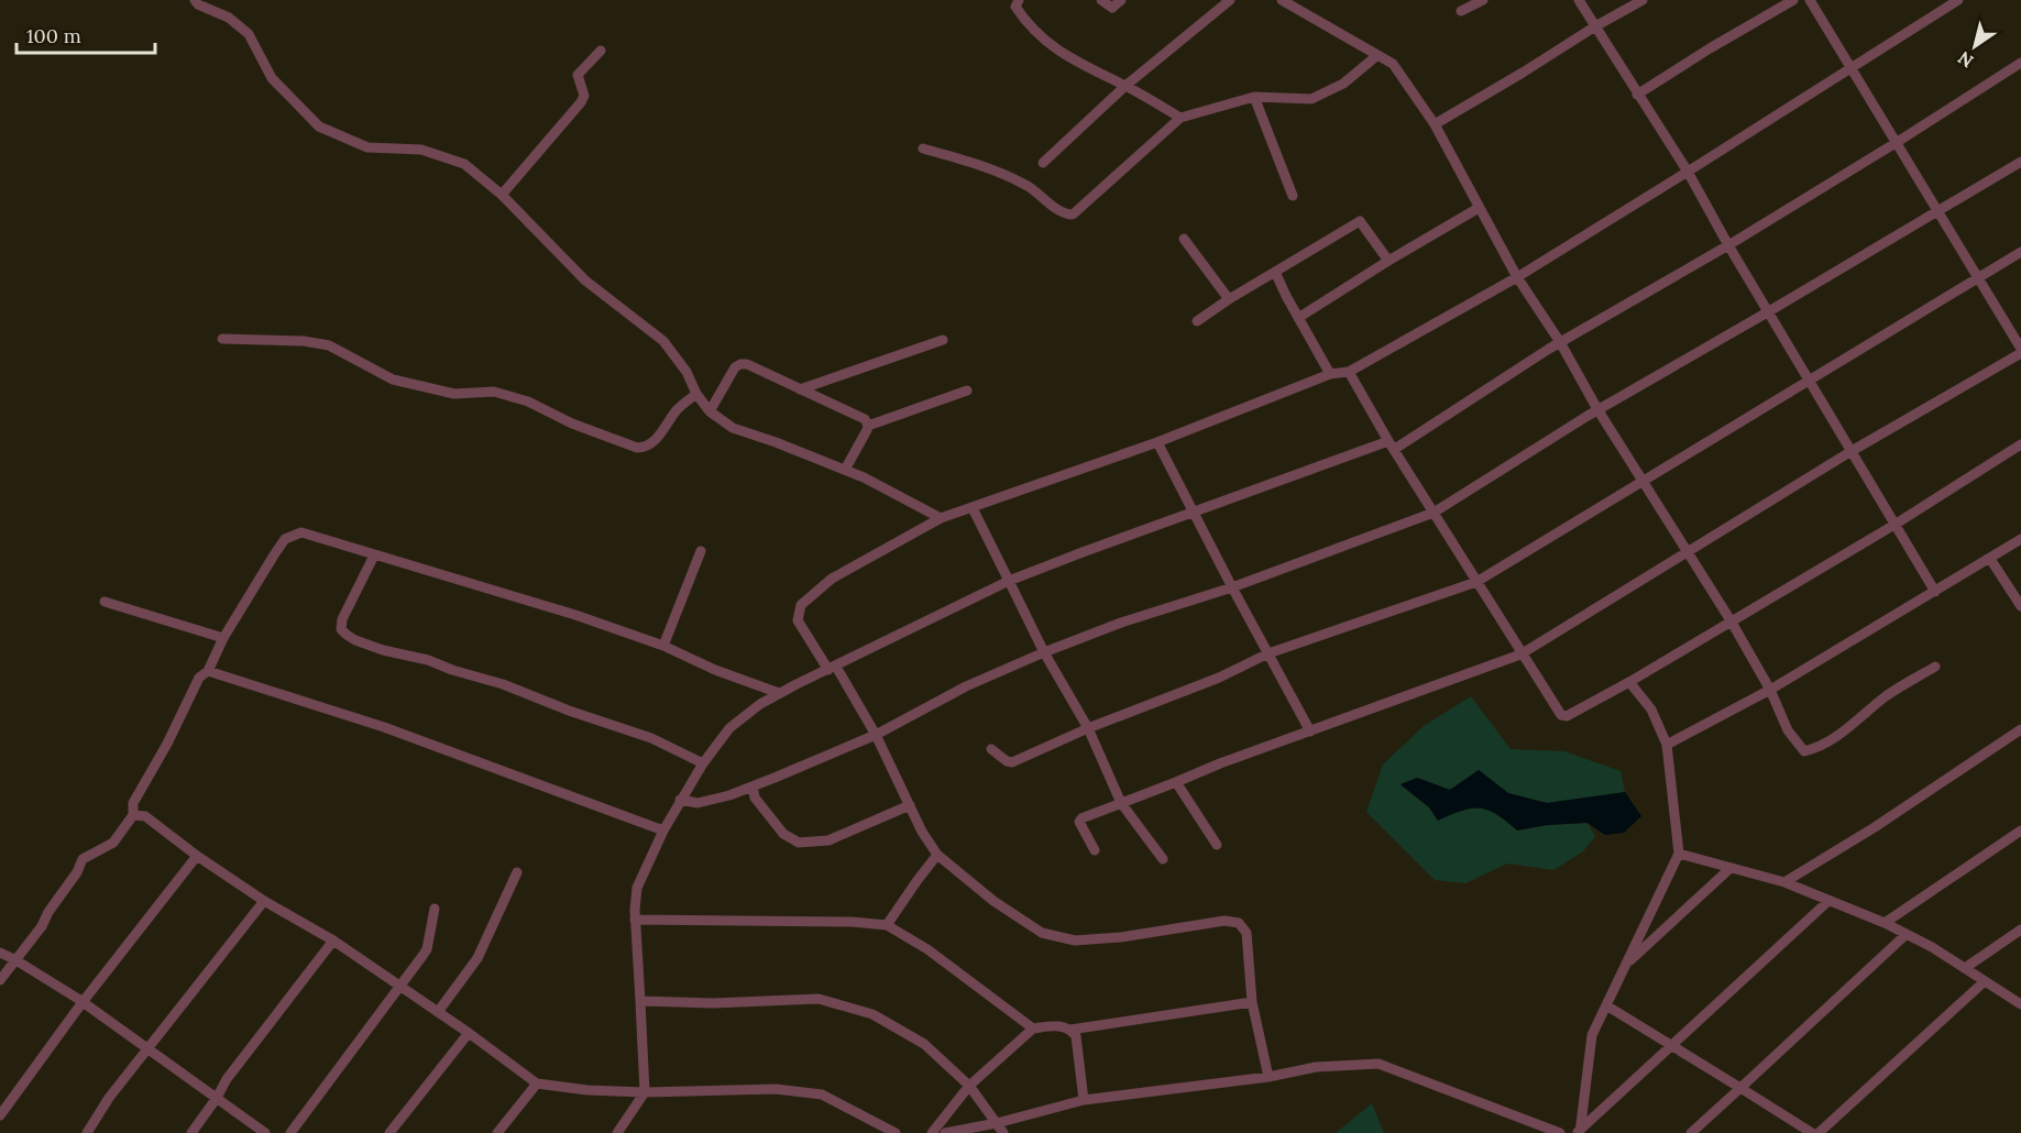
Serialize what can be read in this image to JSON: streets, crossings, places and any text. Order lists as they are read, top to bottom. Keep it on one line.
{"scale_bar":"100 m","north":"bottom left"}
